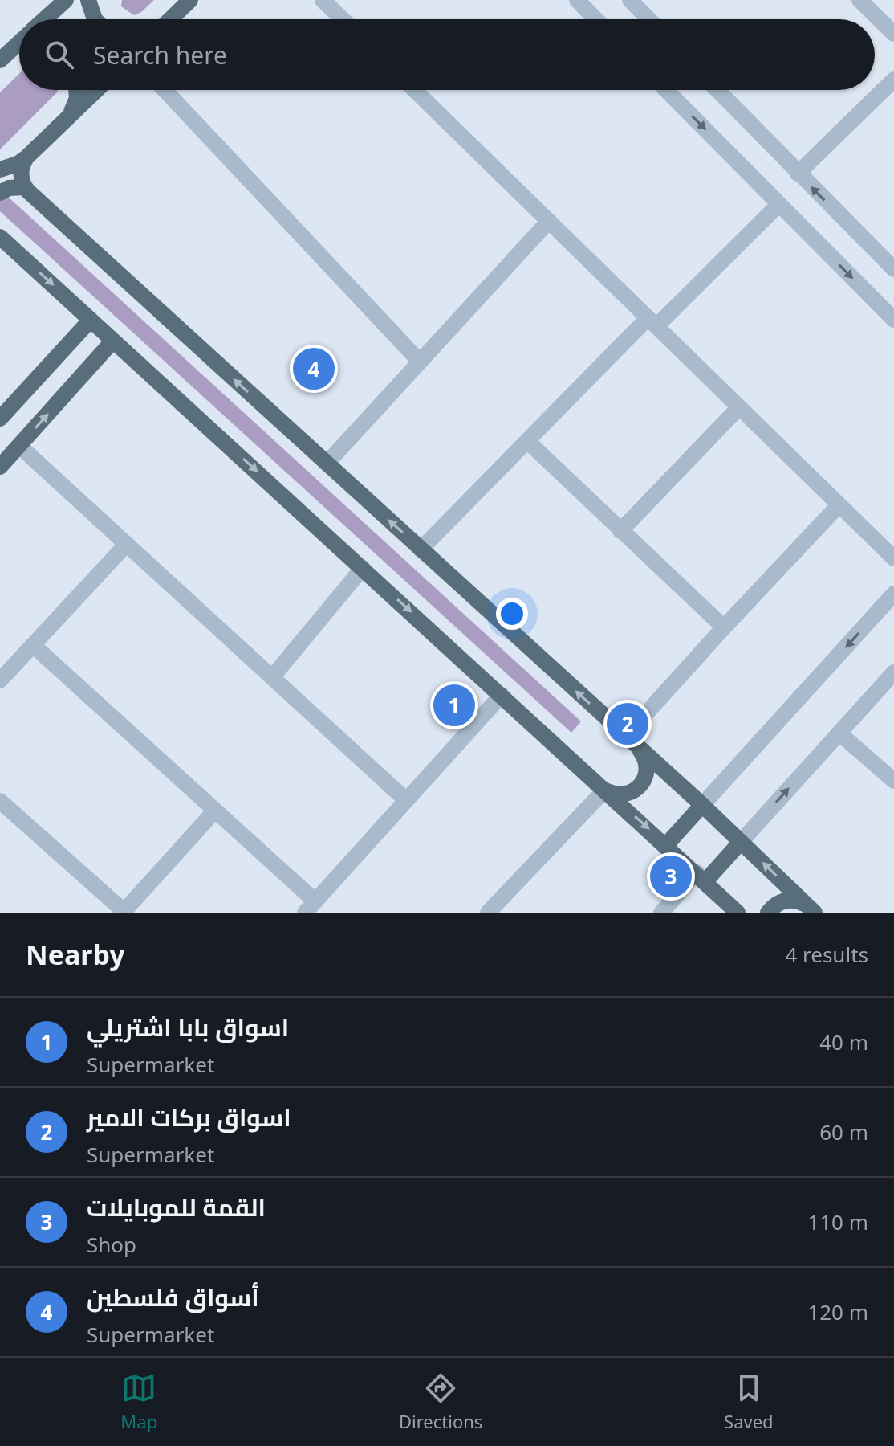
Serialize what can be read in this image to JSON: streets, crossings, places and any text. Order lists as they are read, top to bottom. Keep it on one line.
{"page":{"search":"Search here","pins":["4","1","2","3"],"heading":["Nearby","4 results"],"list":[{"mark":"1","name":"اسواق بابا اشتريلي","note":"Supermarket","value":"40 m"},{"mark":"2","name":"اسواق بركات الامير","note":"Supermarket","value":"60 m"},{"mark":"3","name":"القمة للموبايلات","note":"Shop","value":"110 m"},{"mark":"4","name":"أسواق فلسطين","note":"Supermarket","value":"120 m"}],"nav":["Map","Directions","Saved"]}}
